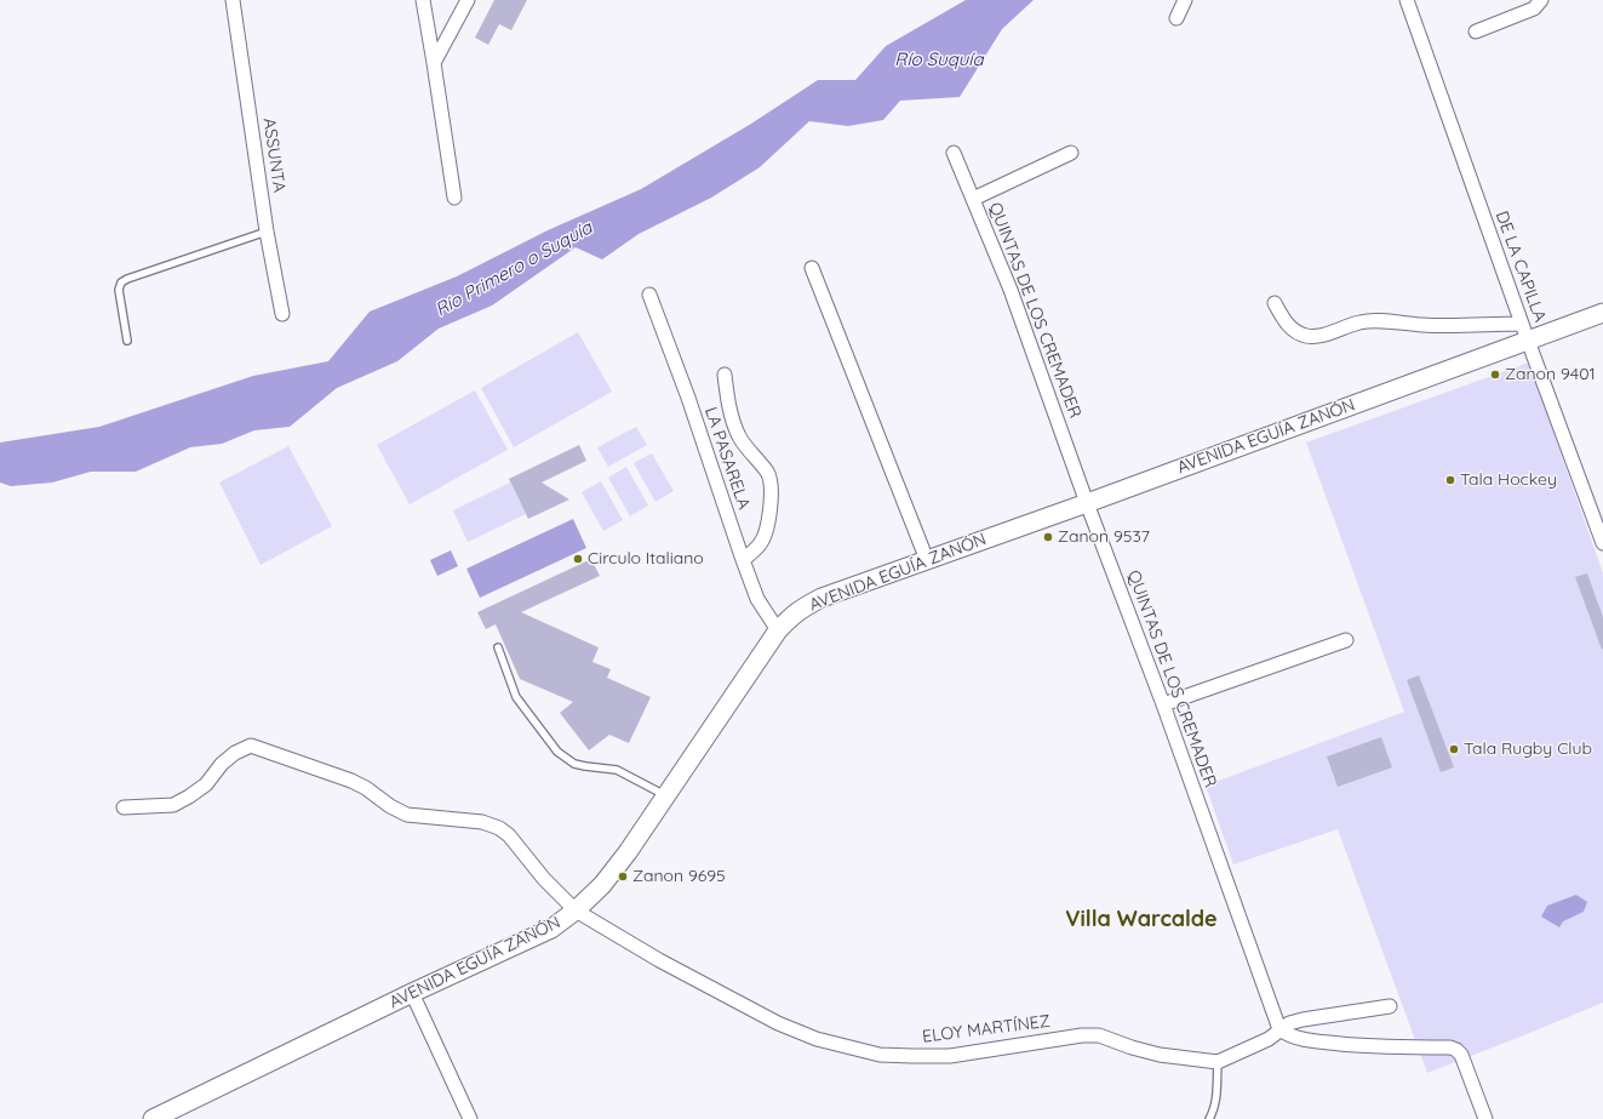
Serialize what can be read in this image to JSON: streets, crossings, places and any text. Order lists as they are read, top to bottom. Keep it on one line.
{"streets":{"main road":["AVENIDA EGUÍA ZANÓN"],"street":["ASSUNTA","DE LA CAPILLA","QUINTAS DE LOS CREMADER","LA PASARELA","ELOY MARTÍNEZ"]},"crossings":[["DE LA CAPILLA","AVENIDA EGUÍA ZANÓN"],["QUINTAS DE LOS CREMADER","AVENIDA EGUÍA ZANÓN"],["AVENIDA EGUÍA ZANÓN","LA PASARELA"],["AVENIDA EGUÍA ZANÓN","ELOY MARTÍNEZ"]],"districts":["Villa Warcalde"],"water":["Río Suquía","Río Primero o Suquía"],"places":["Zanon 9401","Tala Hockey","Zanon 9537","Circulo Italiano","Tala Rugby Club","Zanon 9695"]}
